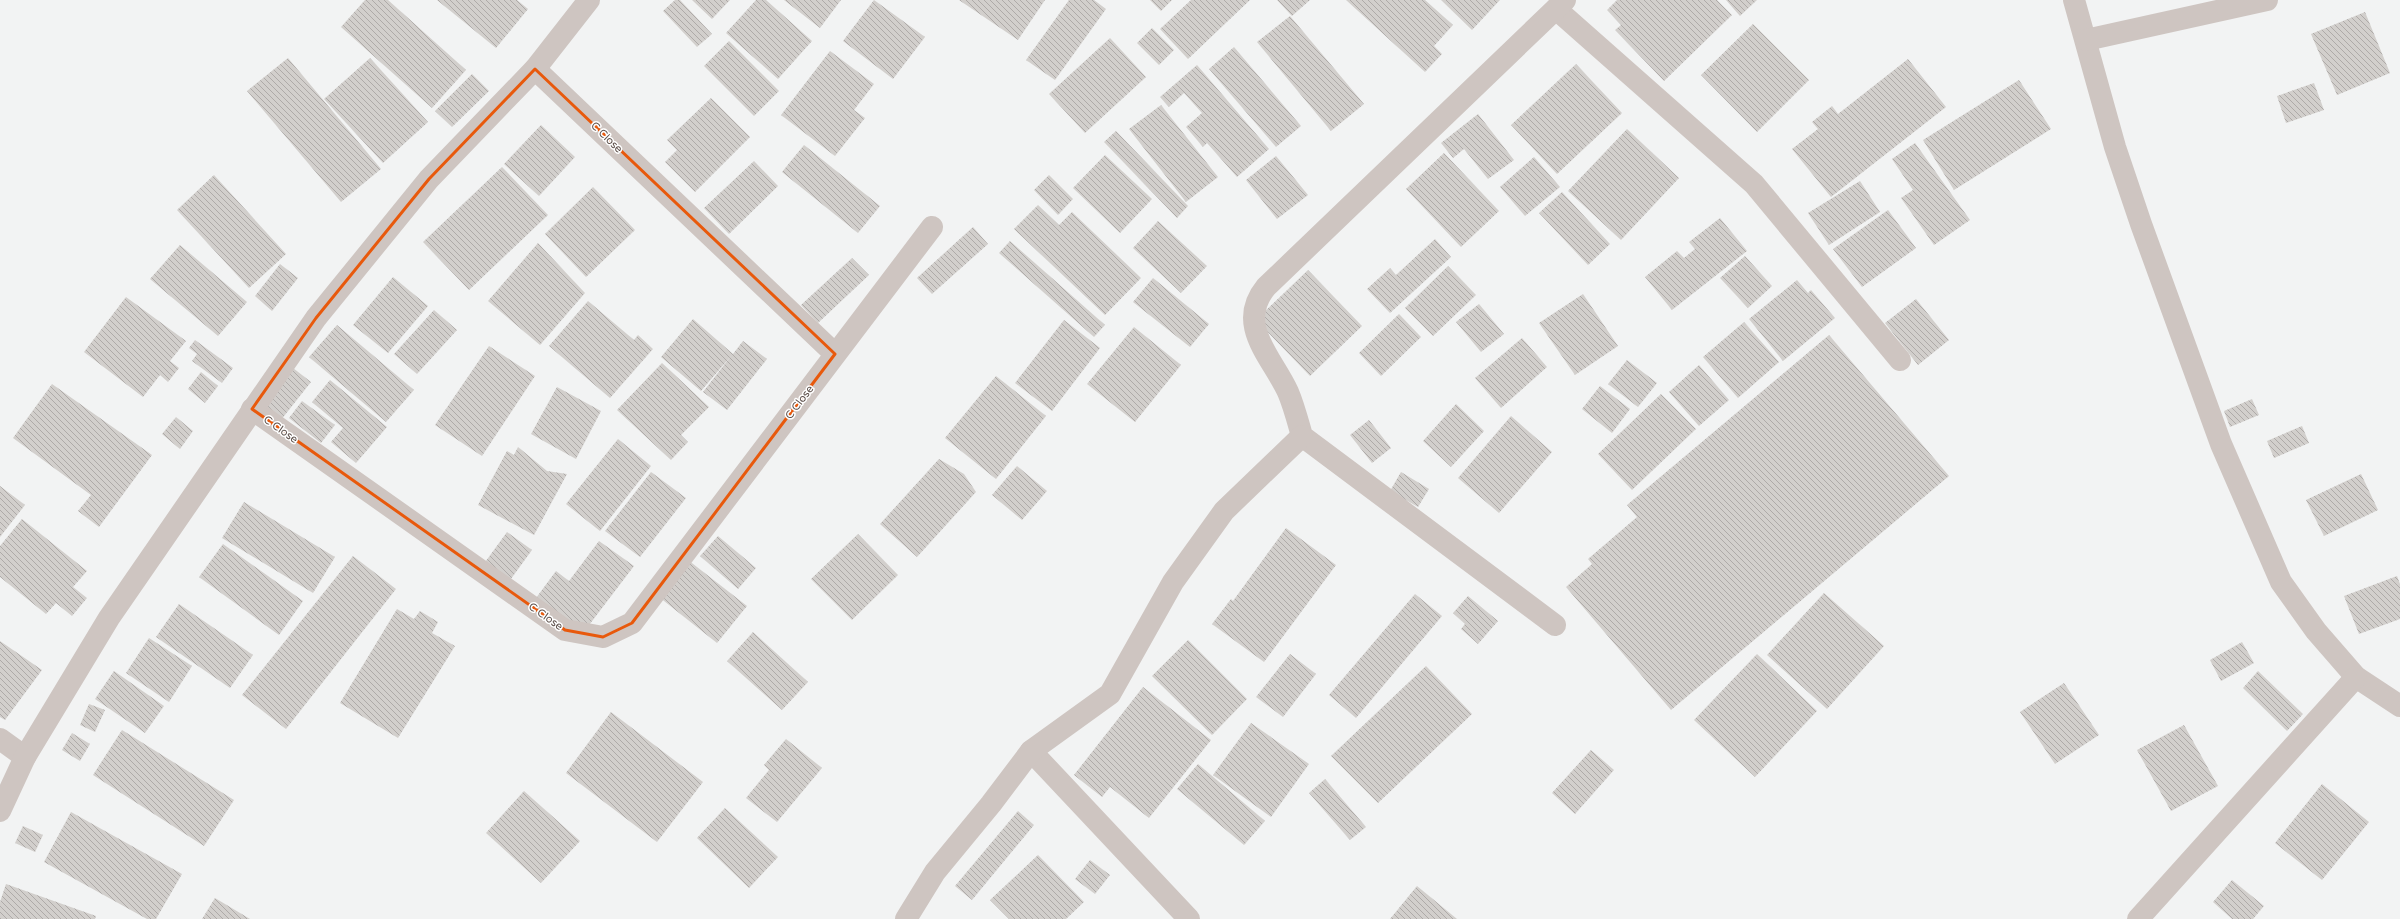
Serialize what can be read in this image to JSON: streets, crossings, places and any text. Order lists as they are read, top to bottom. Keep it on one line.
{"streets":{"street":["C Close"]}}
